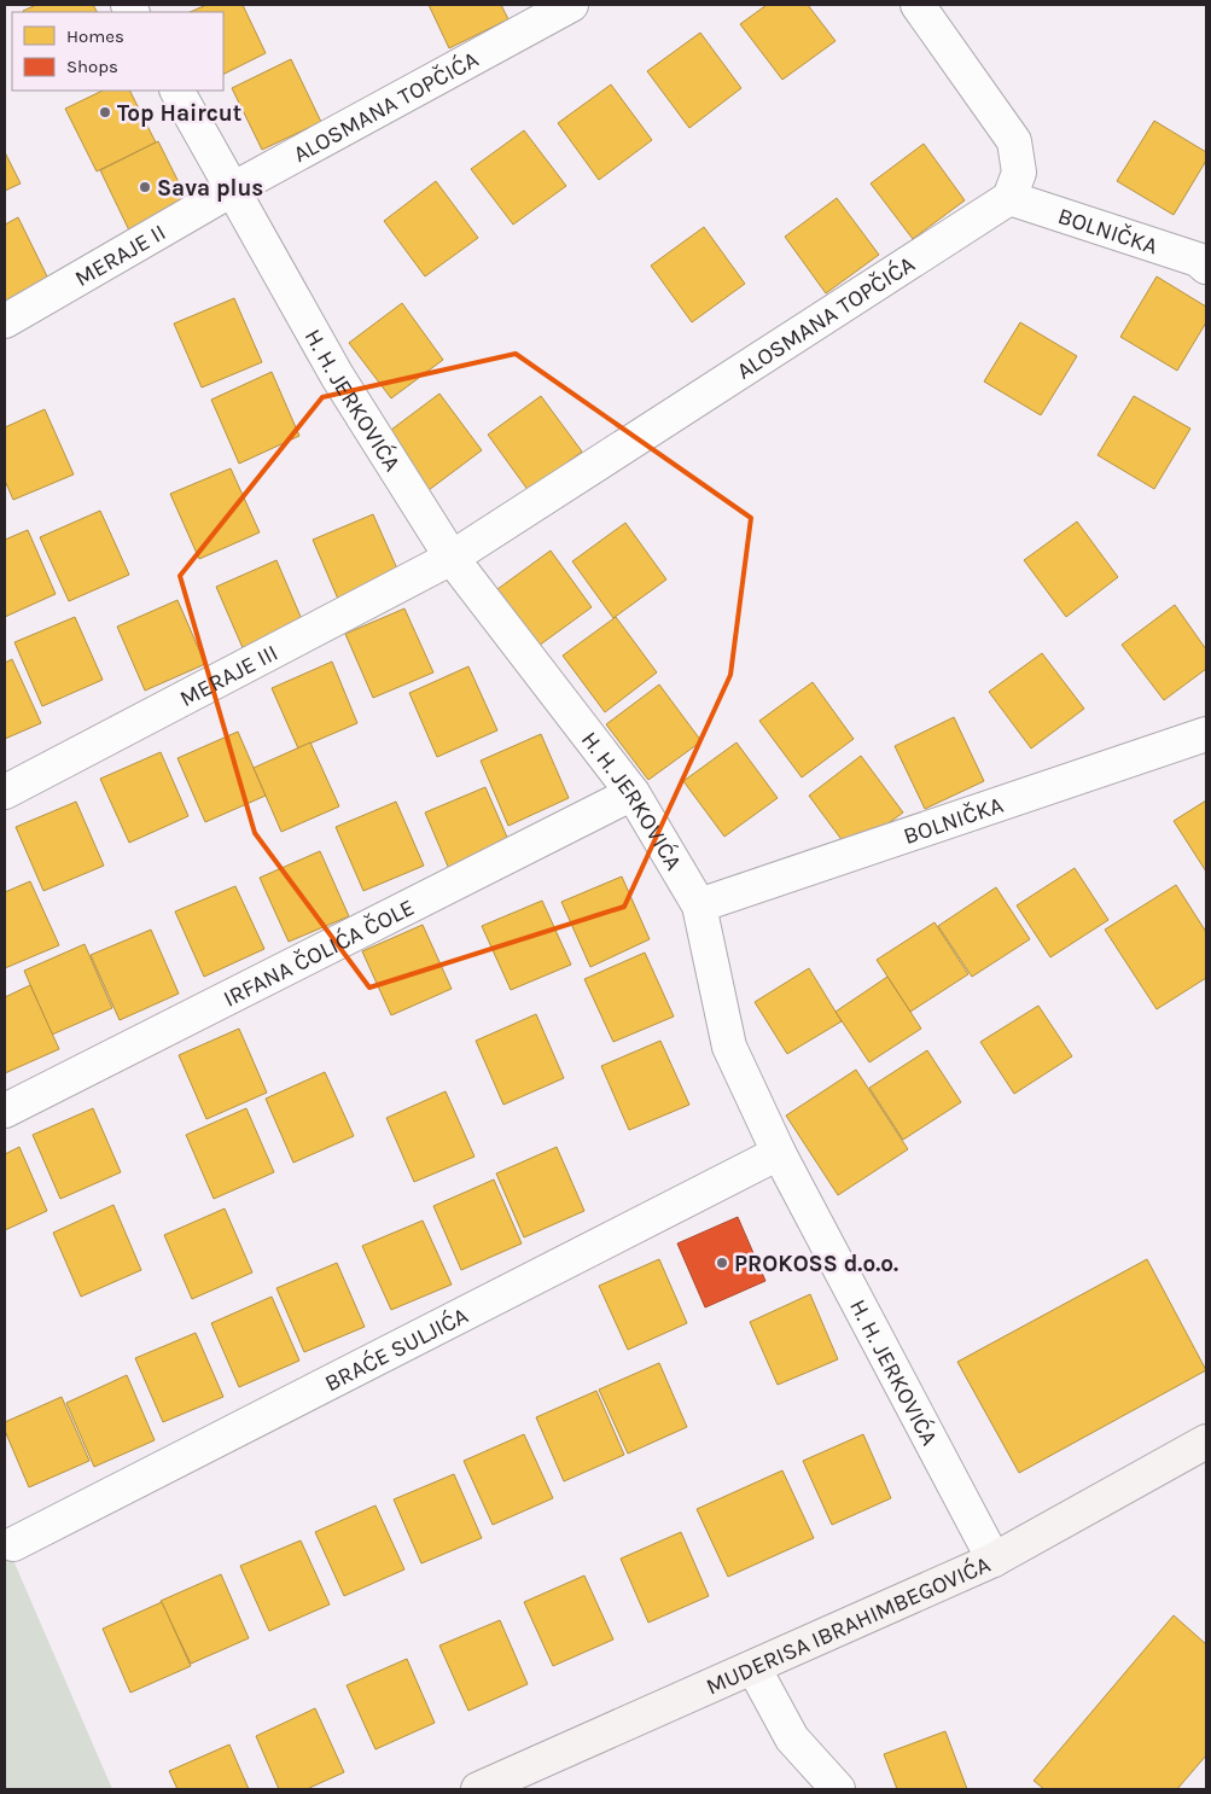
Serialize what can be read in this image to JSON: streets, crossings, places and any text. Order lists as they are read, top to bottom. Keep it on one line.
{"streets":{"main road":["MUDERISA IBRAHIMBEGOVIĆA"],"street":["ALOSMANA TOPČIĆA","BOLNIČKA","MERAJE II","H. H. JERKOVIĆA","MERAJE III","IRFANA ČOLIĆA ČOLE","BRAĆE SULJIĆA"]},"crossings":[["ALOSMANA TOPČIĆA","BOLNIČKA"],["ALOSMANA TOPČIĆA","MERAJE II"],["ALOSMANA TOPČIĆA","H. H. JERKOVIĆA"],["ALOSMANA TOPČIĆA","MERAJE III"],["BOLNIČKA","H. H. JERKOVIĆA"],["MERAJE II","H. H. JERKOVIĆA"],["H. H. JERKOVIĆA","MERAJE III"],["H. H. JERKOVIĆA","IRFANA ČOLIĆA ČOLE"],["H. H. JERKOVIĆA","BRAĆE SULJIĆA"],["H. H. JERKOVIĆA","MUDERISA IBRAHIMBEGOVIĆA"]],"places":["Top Haircut","Sava plus","PROKOSS d.o.o."],"legend":["Homes","Shops"]}
